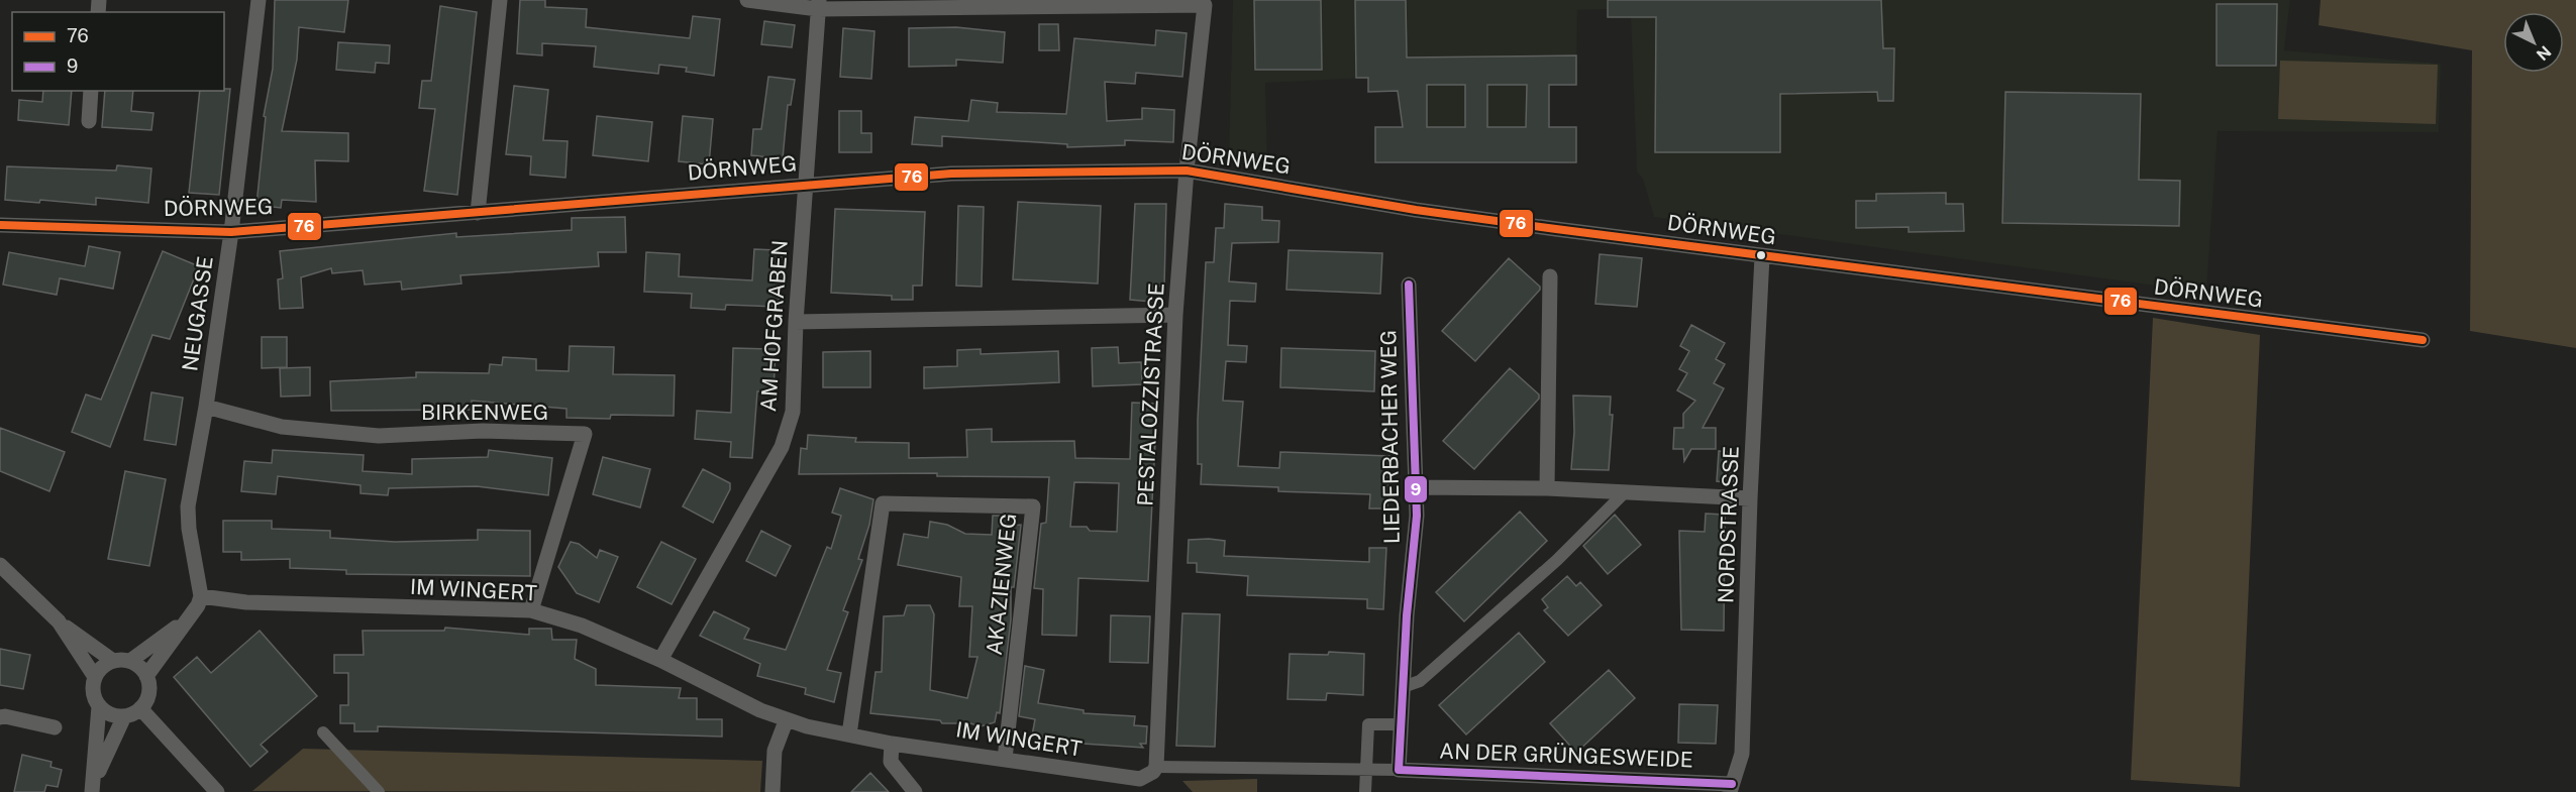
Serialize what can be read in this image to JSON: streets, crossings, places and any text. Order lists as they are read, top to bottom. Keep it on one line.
{"streets":{"street":["DÖRNWEG","NEUGASSE","AM HOFGRABEN","PESTALOZZISTRASSE","BIRKENWEG","LIEDERBACHER WEG","NORDSTRASSE","AKAZIENWEG","IM WINGERT","AN DER GRÜNGESWEIDE"]},"crossings":[["DÖRNWEG","NEUGASSE"],["DÖRNWEG","AM HOFGRABEN"],["DÖRNWEG","PESTALOZZISTRASSE"],["DÖRNWEG","NORDSTRASSE"],["NEUGASSE","BIRKENWEG"],["NEUGASSE","IM WINGERT"],["AM HOFGRABEN","PESTALOZZISTRASSE"],["AM HOFGRABEN","IM WINGERT"],["PESTALOZZISTRASSE","IM WINGERT"],["BIRKENWEG","IM WINGERT"],["LIEDERBACHER WEG","AN DER GRÜNGESWEIDE"],["NORDSTRASSE","AN DER GRÜNGESWEIDE"],["AKAZIENWEG","IM WINGERT"]],"lines":["transit line 76","transit line 9"],"legend":["76","9"],"north":"bottom right"}
